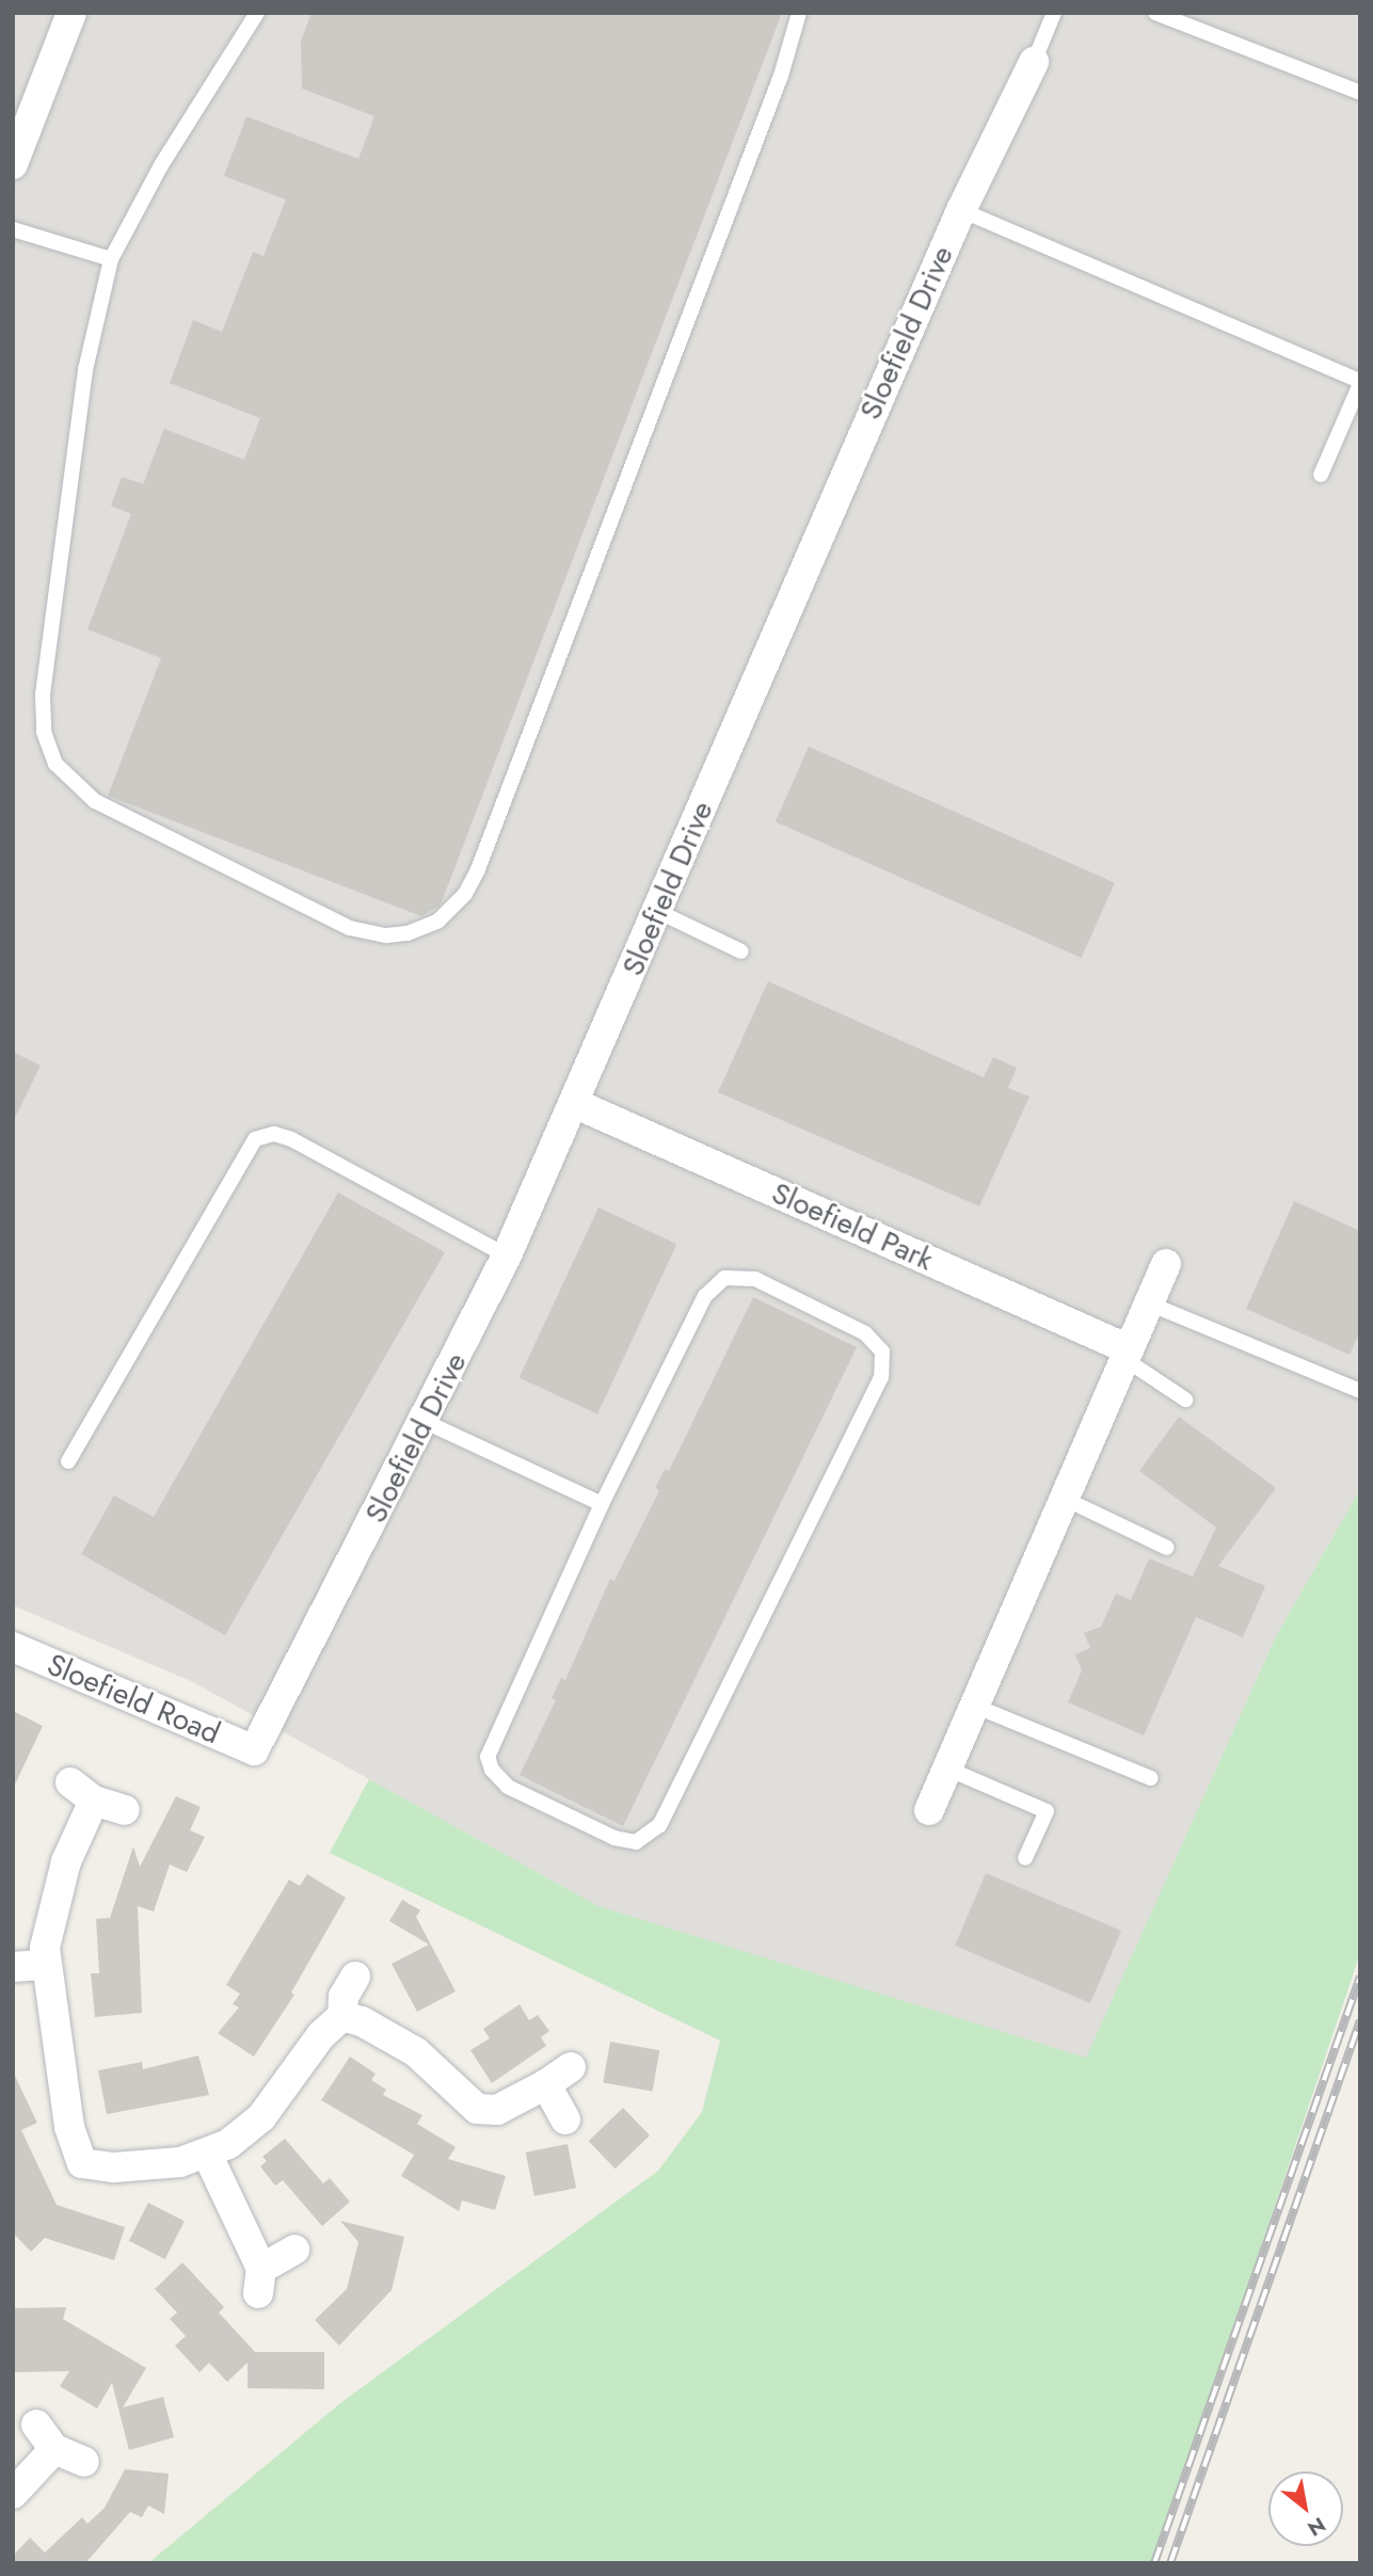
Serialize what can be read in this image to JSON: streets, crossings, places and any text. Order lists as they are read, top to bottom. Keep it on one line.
{"streets":{"street":["Sloefield Drive","Sloefield Park","Sloefield Road"]},"crossings":[["Sloefield Drive","Sloefield Park"],["Sloefield Drive","Sloefield Road"]],"north":"bottom right"}
